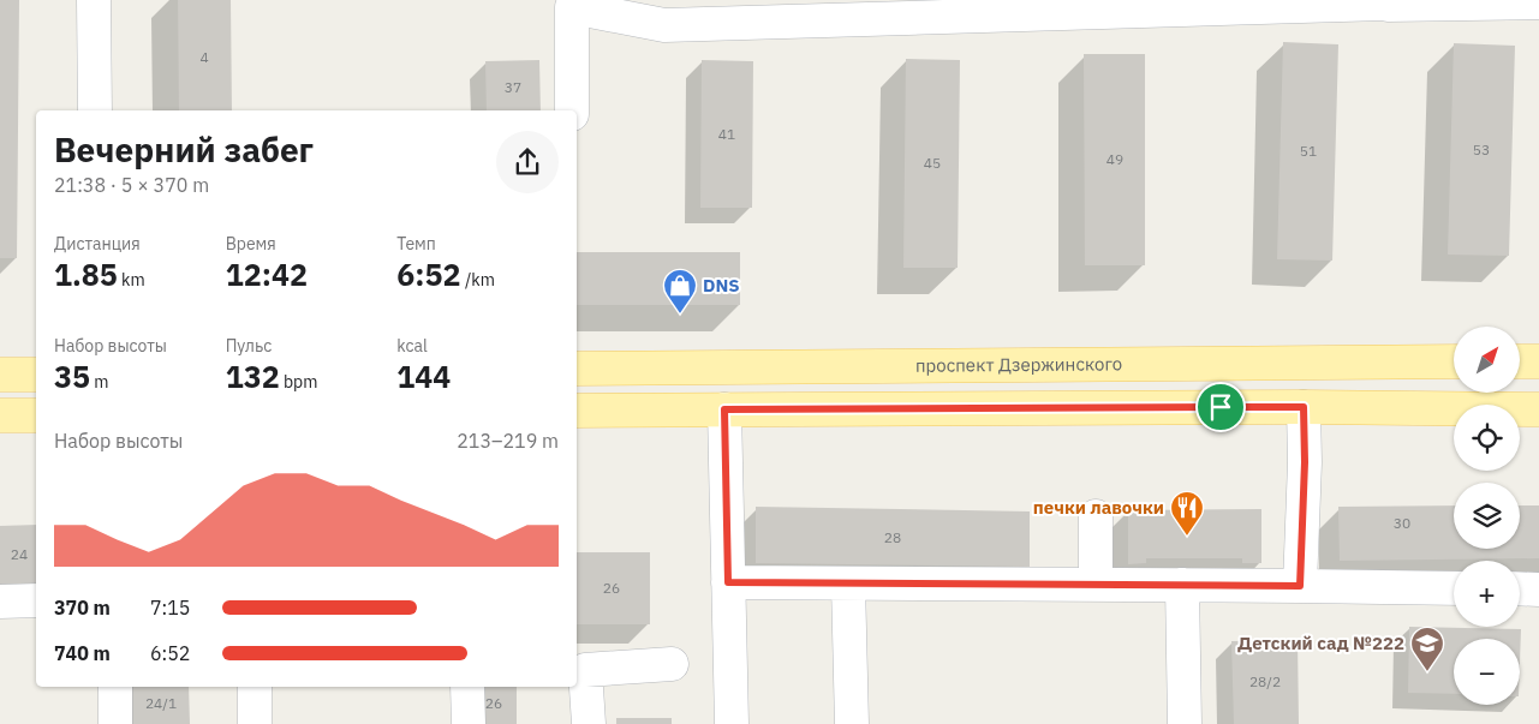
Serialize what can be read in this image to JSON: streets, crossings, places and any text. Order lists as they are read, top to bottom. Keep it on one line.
{"streets":{"main road":["проспект Дзержинского"]},"places":{"shop":["DNS"],"restaurant":["печки лавочки"],"school or university":["Детский сад №222"]},"house_numbers":["4","37","41","53","51","49","45","30","28","24","26","28/2","24/1","26"],"north":"top right","page":{"heading":["Вечерний забег","21:38 · 5 × 370 m"],"stats":[["Дистанция","1.85 km"],["Время","12:42"],["Темп","6:52 /km"],["Набор высоты","35 m"],["Пульс","132 bpm"],["kcal","144"]],"map_buttons":["+","−"],"chart":["Набор высоты","213–219 m"],"list":[{"name":"370 m","note":"7:15"},{"name":"740 m","note":"6:52"}]}}
